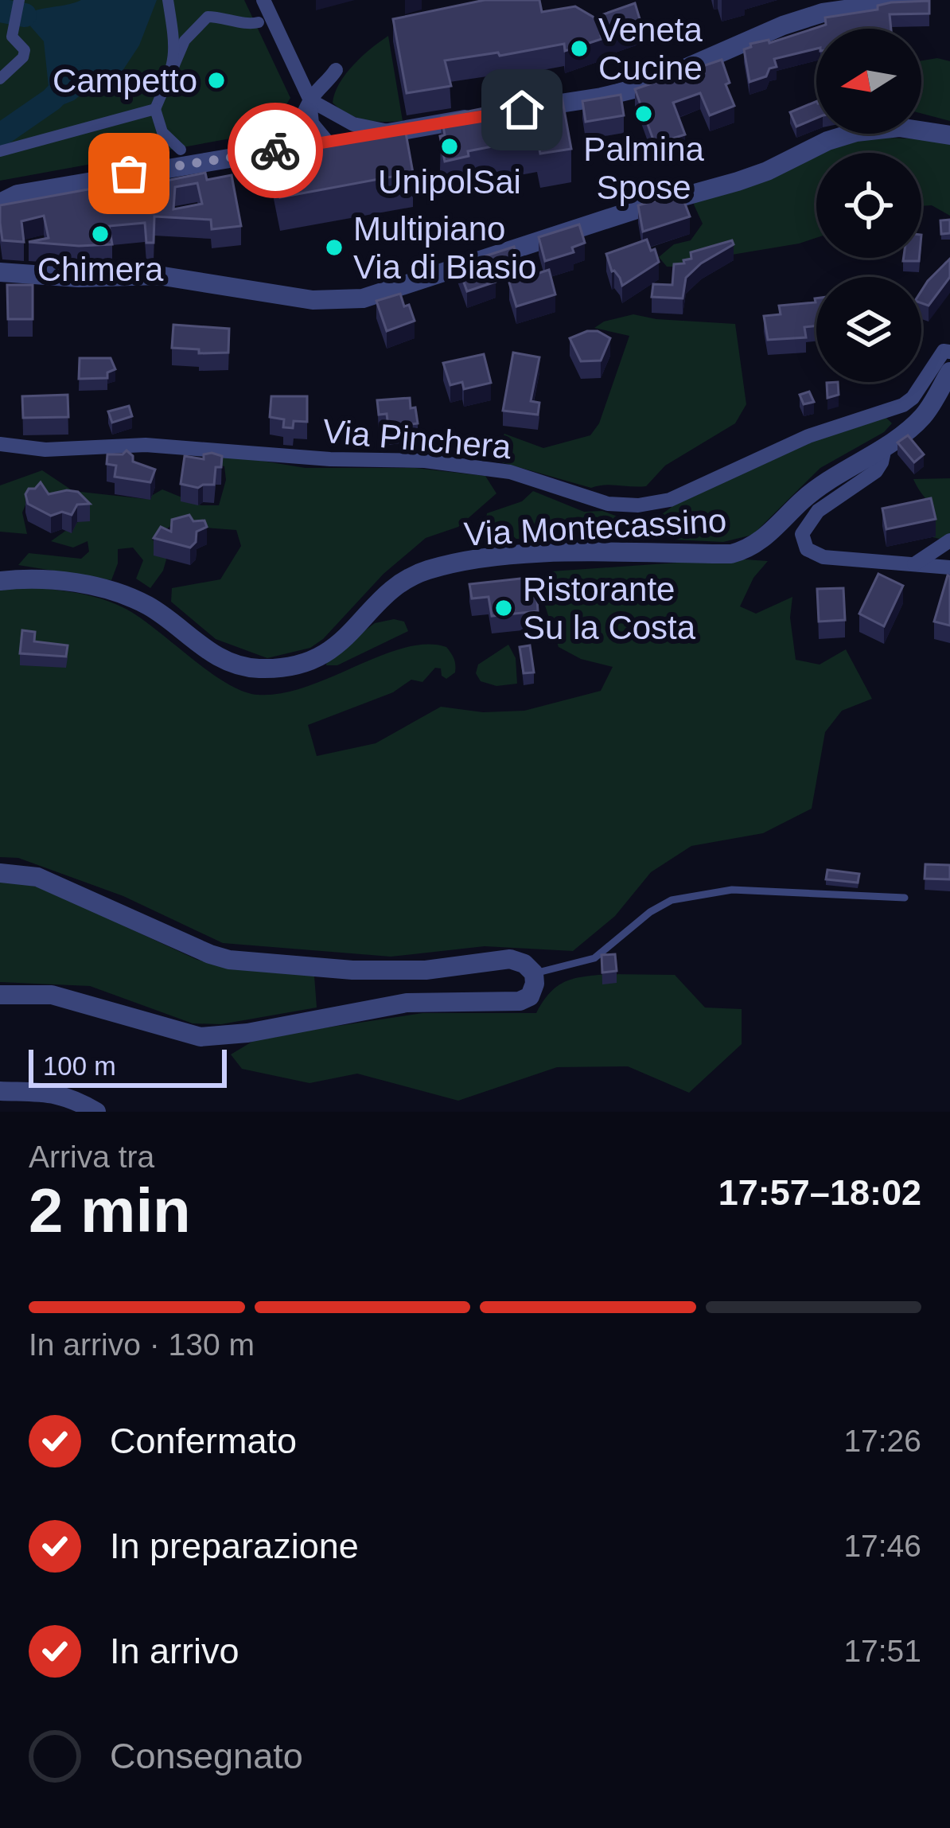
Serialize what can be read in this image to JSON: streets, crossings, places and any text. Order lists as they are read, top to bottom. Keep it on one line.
{"streets":{"street":["Via Pinchera","Via Montecassino"]},"places":["Veneta Cucine","Campetto","Palmina Spose","UnipolSai","Chimera","Multipiano Via di Biasio","Ristorante Su la Costa"],"scale_bar":"100 m","north":"left","page":{"scale":"100 m","heading":["2 min","Arriva tra","17:57–18:02"],"bar":"In arrivo · 130 m","list":[["Confermato","17:26"],["In preparazione","17:46"],["In arrivo","17:51"],"Consegnato"]}}
